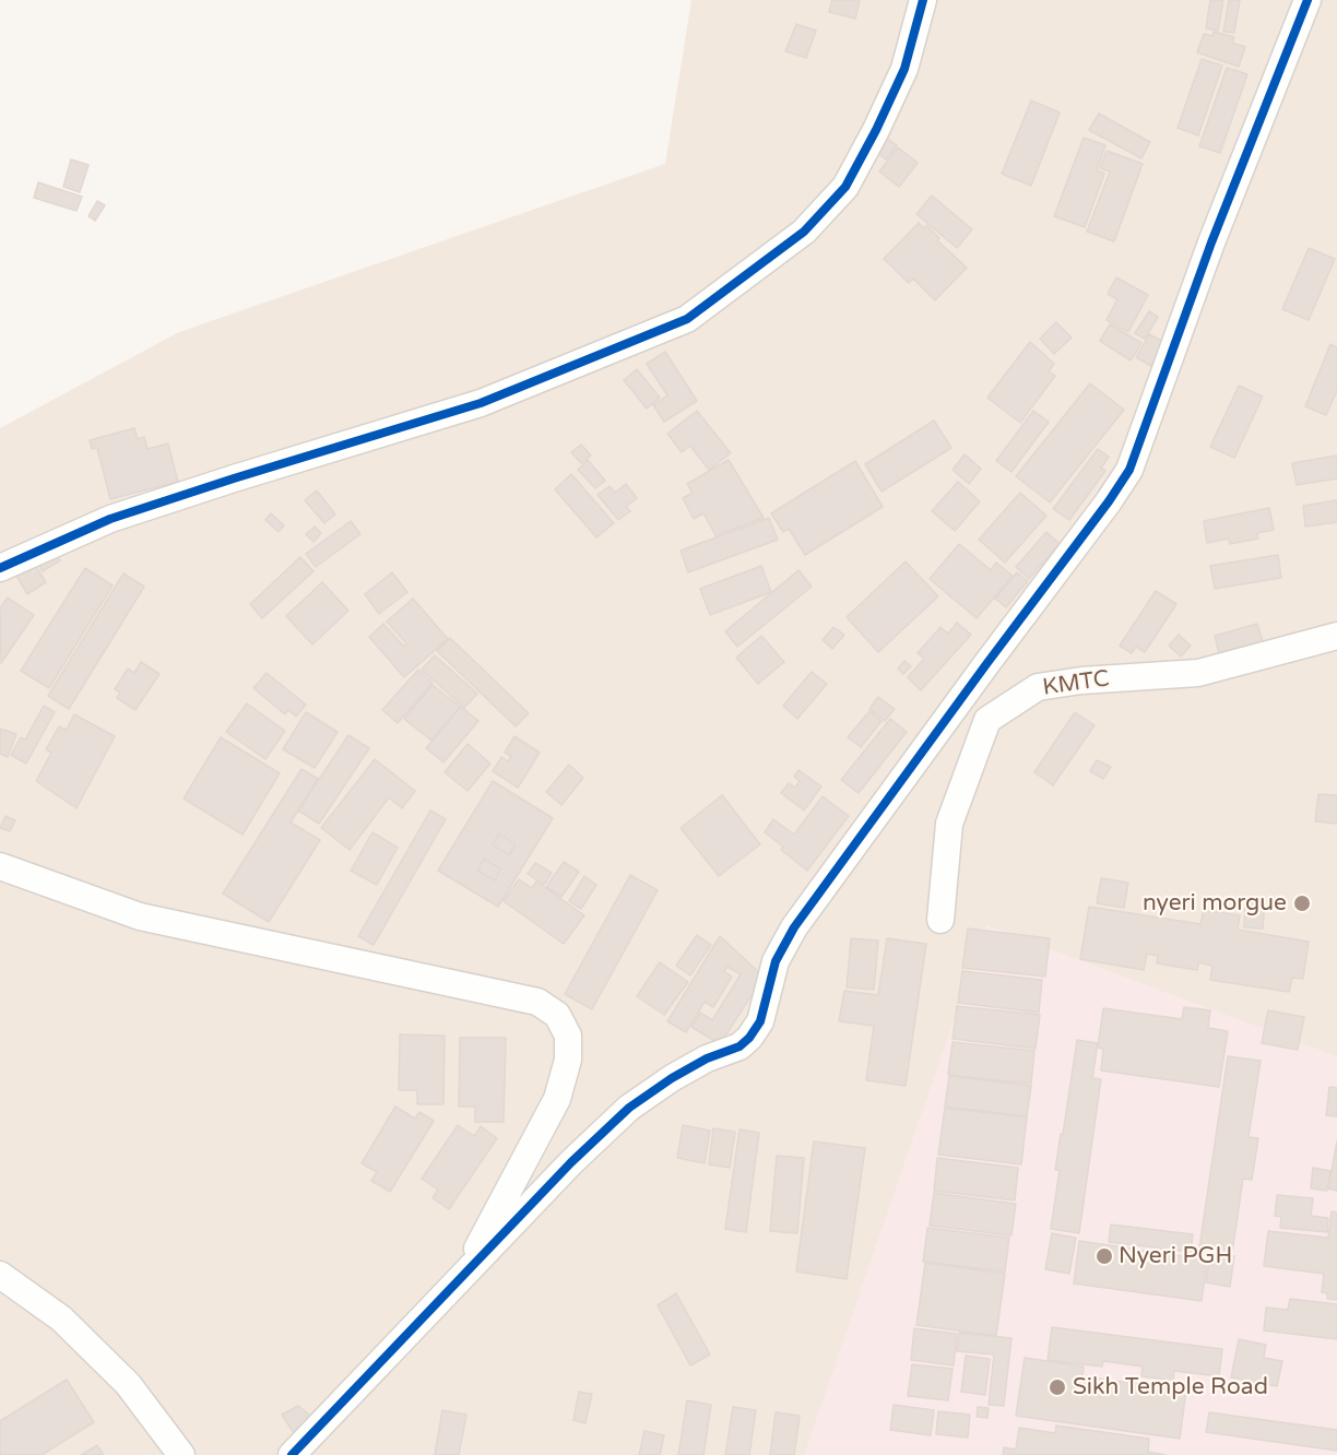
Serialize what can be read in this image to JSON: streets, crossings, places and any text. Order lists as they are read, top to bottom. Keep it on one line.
{"streets":{"street":["KMTC"]},"places":["nyeri morgue","Nyeri PGH","Sikh Temple Road"]}
